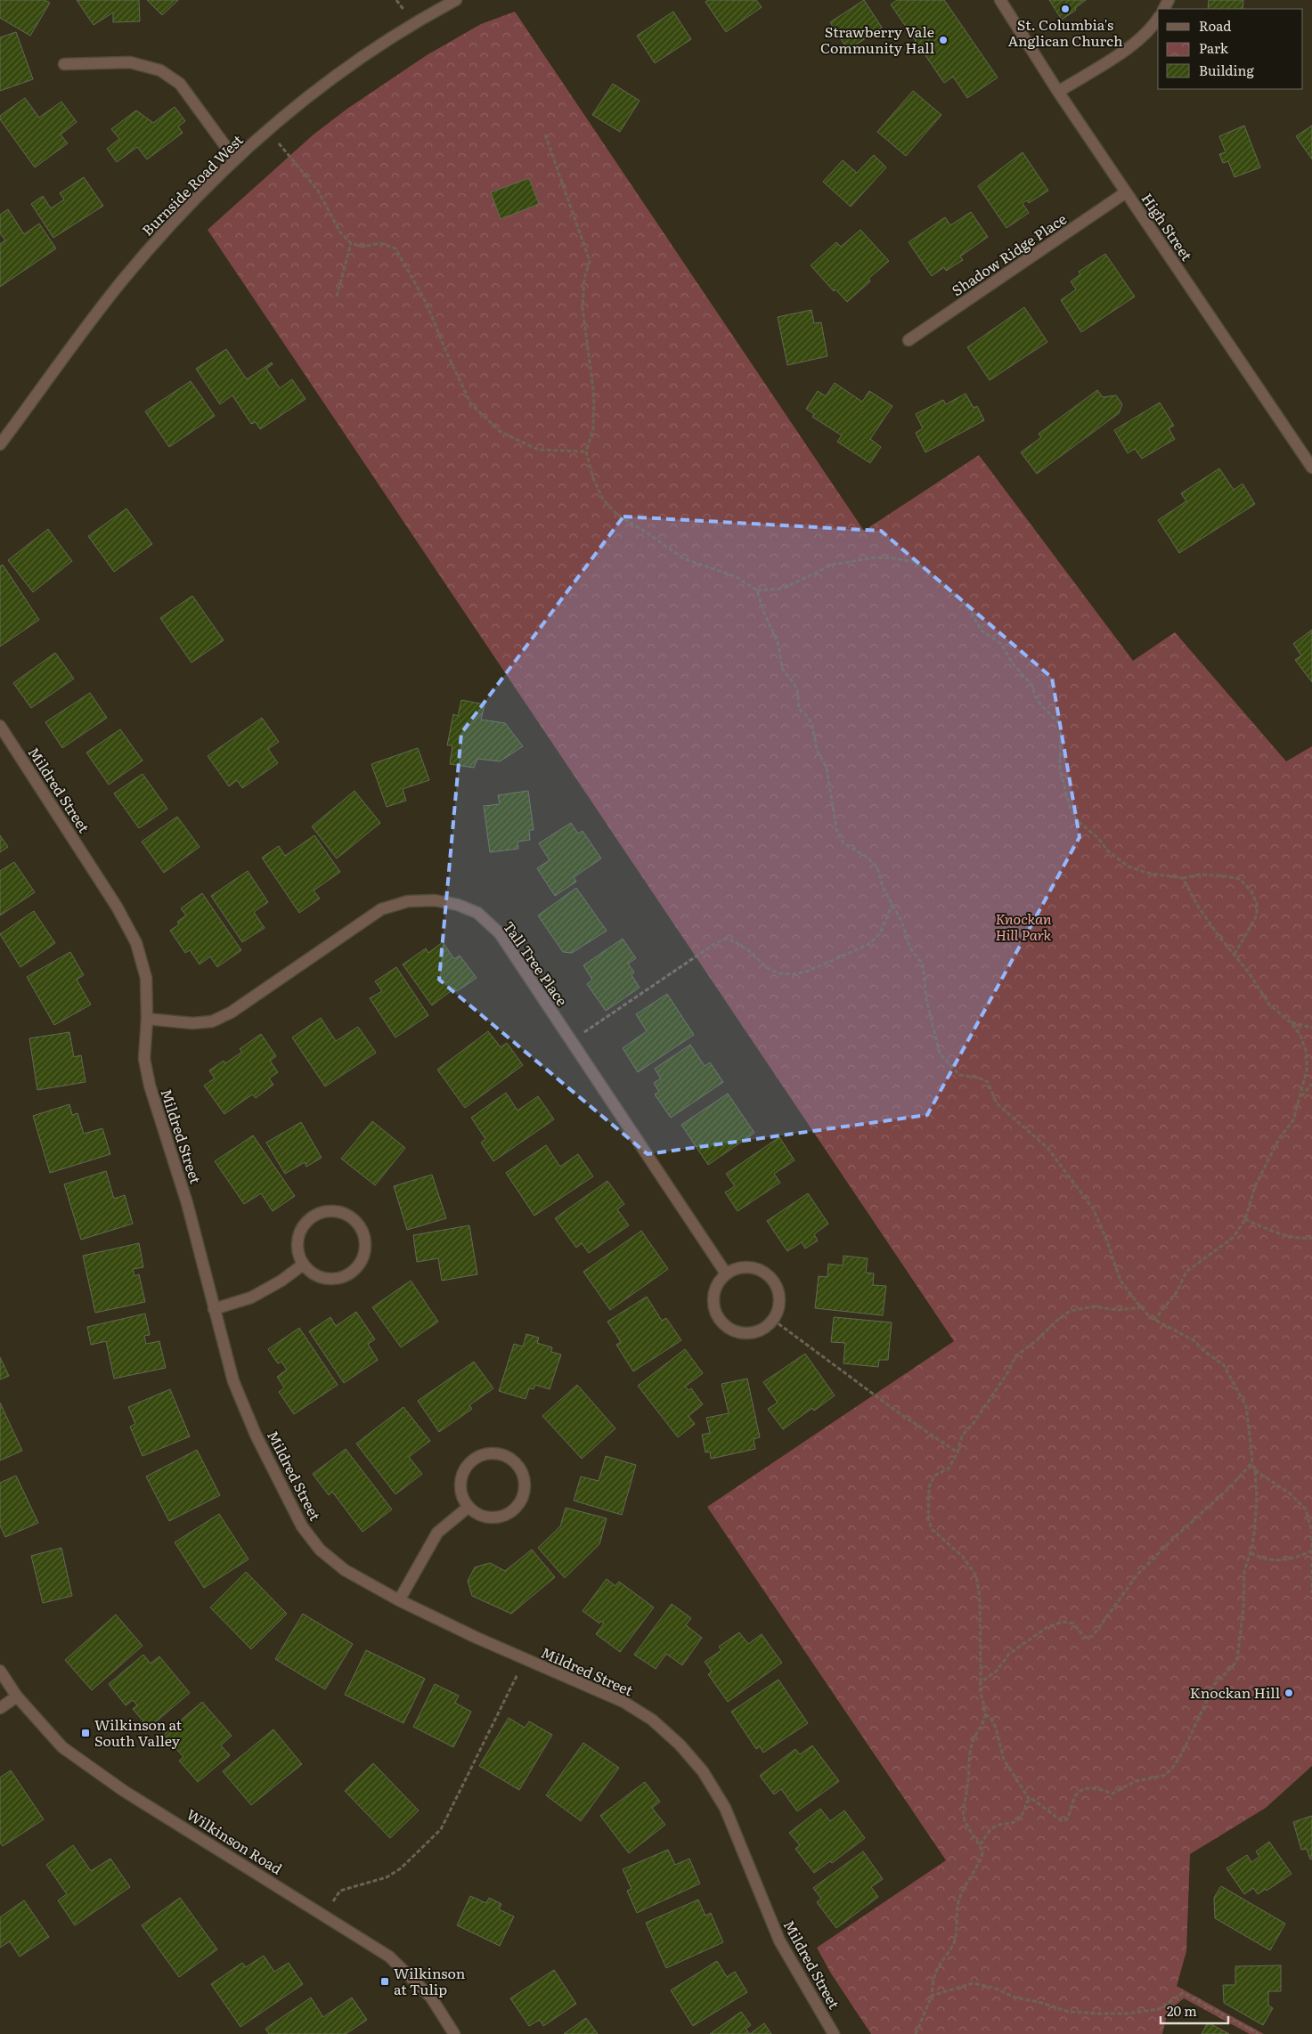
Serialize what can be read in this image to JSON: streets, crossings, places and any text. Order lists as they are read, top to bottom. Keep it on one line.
{"streets":{"street":["Burnside Road West","High Street","Shadow Ridge Place","Mildred Street","Tall Tree Place","Wilkinson Road"]},"crossings":[["High Street","Shadow Ridge Place"],["Mildred Street","Tall Tree Place"]],"parks":["Knockan Hill Park"],"places":{"other":["St. Columbia's Anglican Church","Strawberry Vale Community Hall","Knockan Hill"],"transit":["Wilkinson at South Valley","Wilkinson at Tulip"]},"legend":["Road","Park","Building"],"scale_bar":"20 m"}
